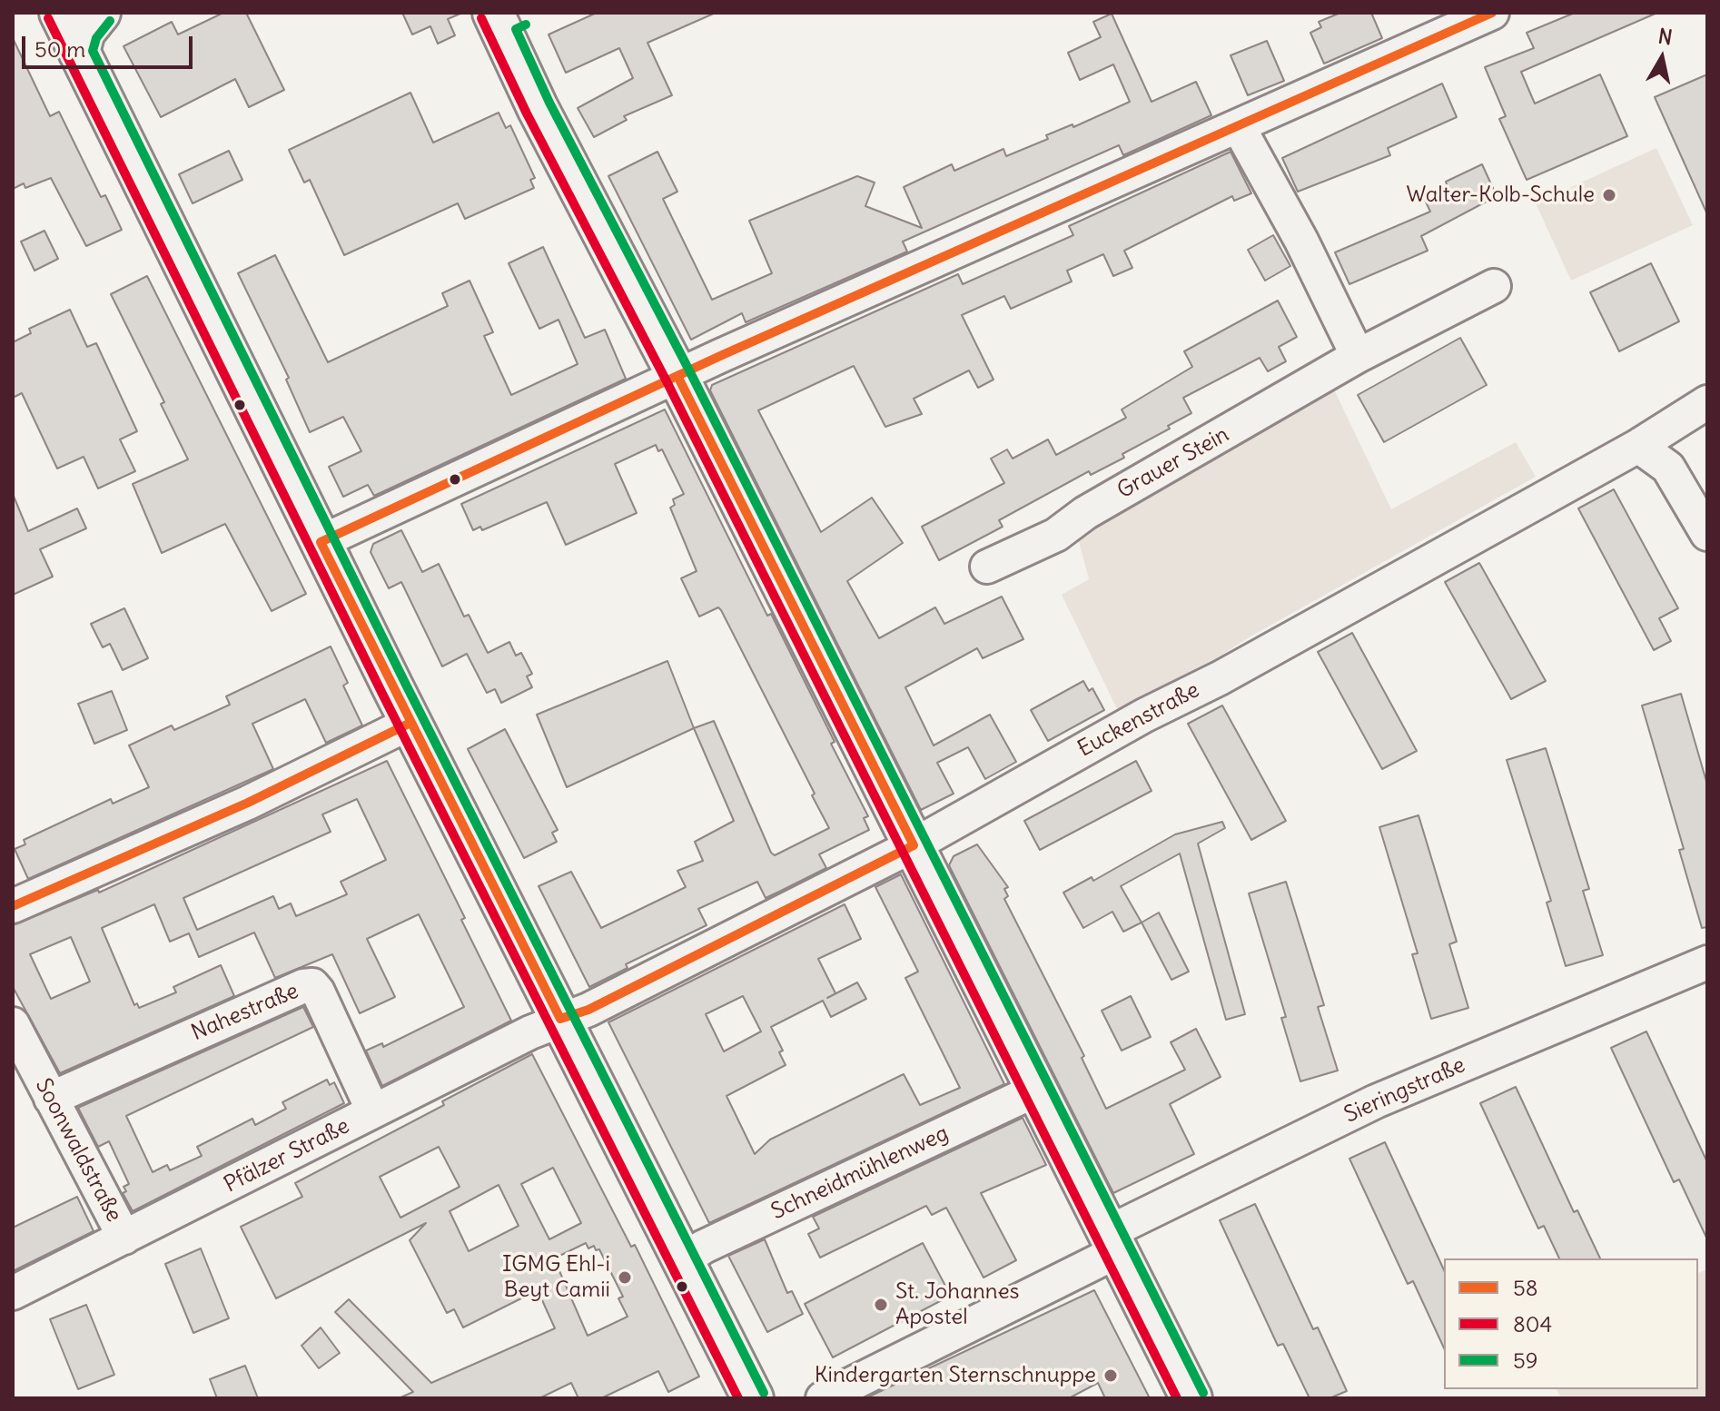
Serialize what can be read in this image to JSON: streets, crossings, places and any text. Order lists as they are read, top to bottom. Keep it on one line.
{"streets":{"street":["Grauer Stein","Euckenstraße","Nahestraße","Sieringstraße","Soonwaldstraße","Pfälzer Straße","Schneidmühlenweg"]},"crossings":[["Euckenstraße","Pfälzer Straße"],["Nahestraße","Soonwaldstraße"],["Nahestraße","Pfälzer Straße"],["Soonwaldstraße","Pfälzer Straße"]],"places":["Walter-Kolb-Schule","IGMG Ehl-i Beyt Camii","St. Johannes Apostel","Kindergarten Sternschnuppe"],"lines":["transit line 58","transit line 804","transit line 59"],"legend":["58","804","59"],"scale_bar":"50 m","north":"top"}
